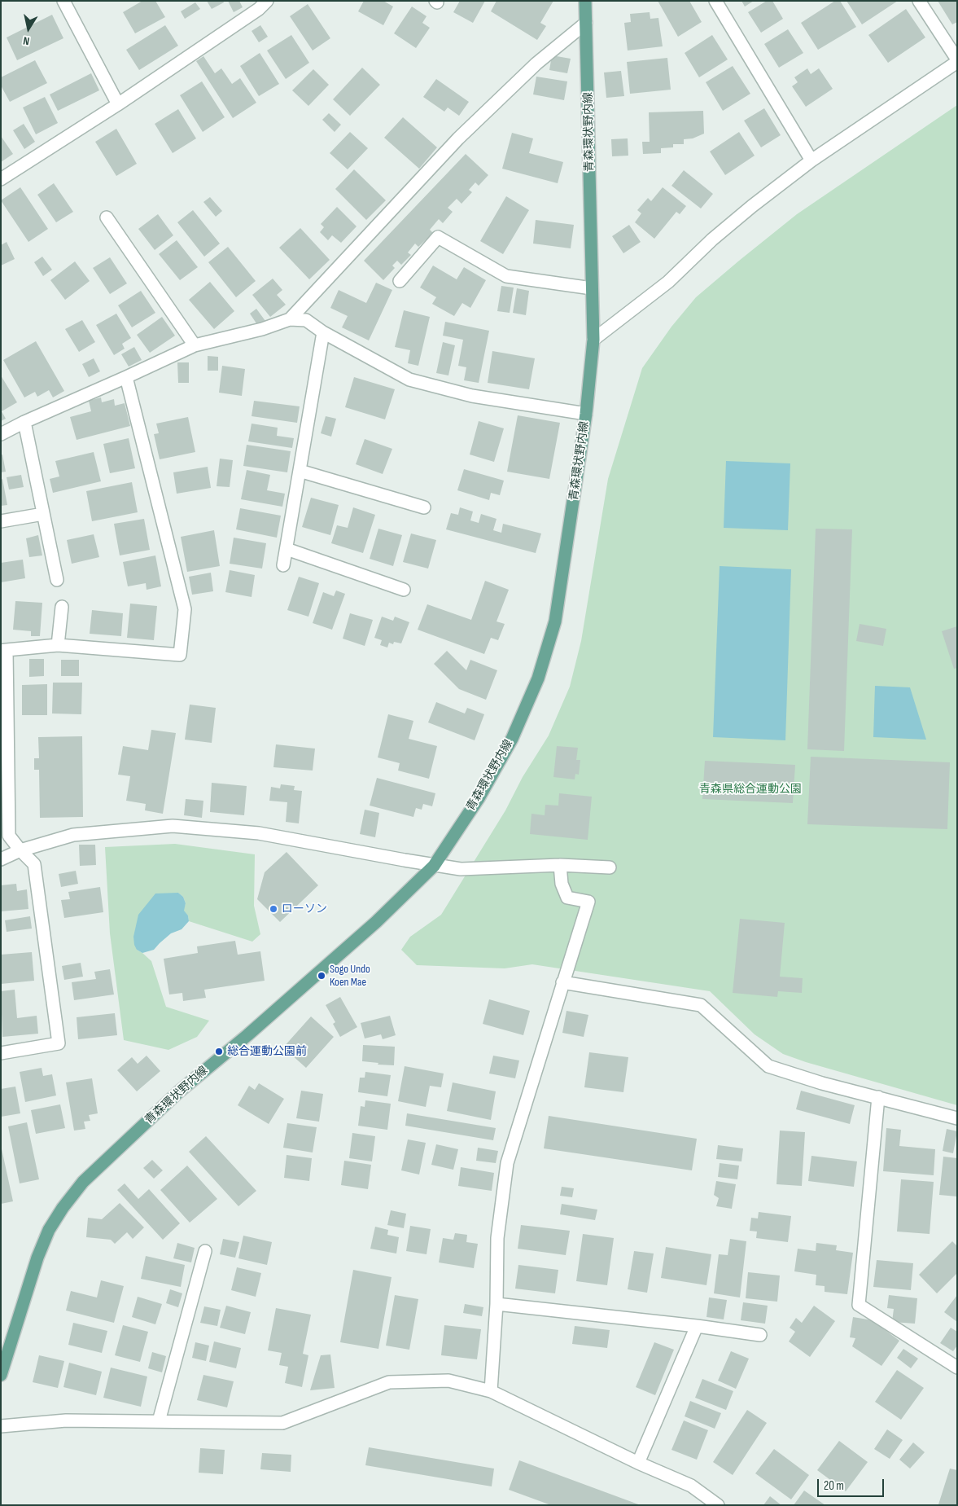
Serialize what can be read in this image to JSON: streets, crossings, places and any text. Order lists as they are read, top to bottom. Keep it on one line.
{"streets":{"main road":["青森環状野内線"]},"parks":["青森県総合運動公園"],"places":["ローソン","Sogo Undo Koen Mae","総合運動公園前"],"scale_bar":"20 m","north":"bottom"}
